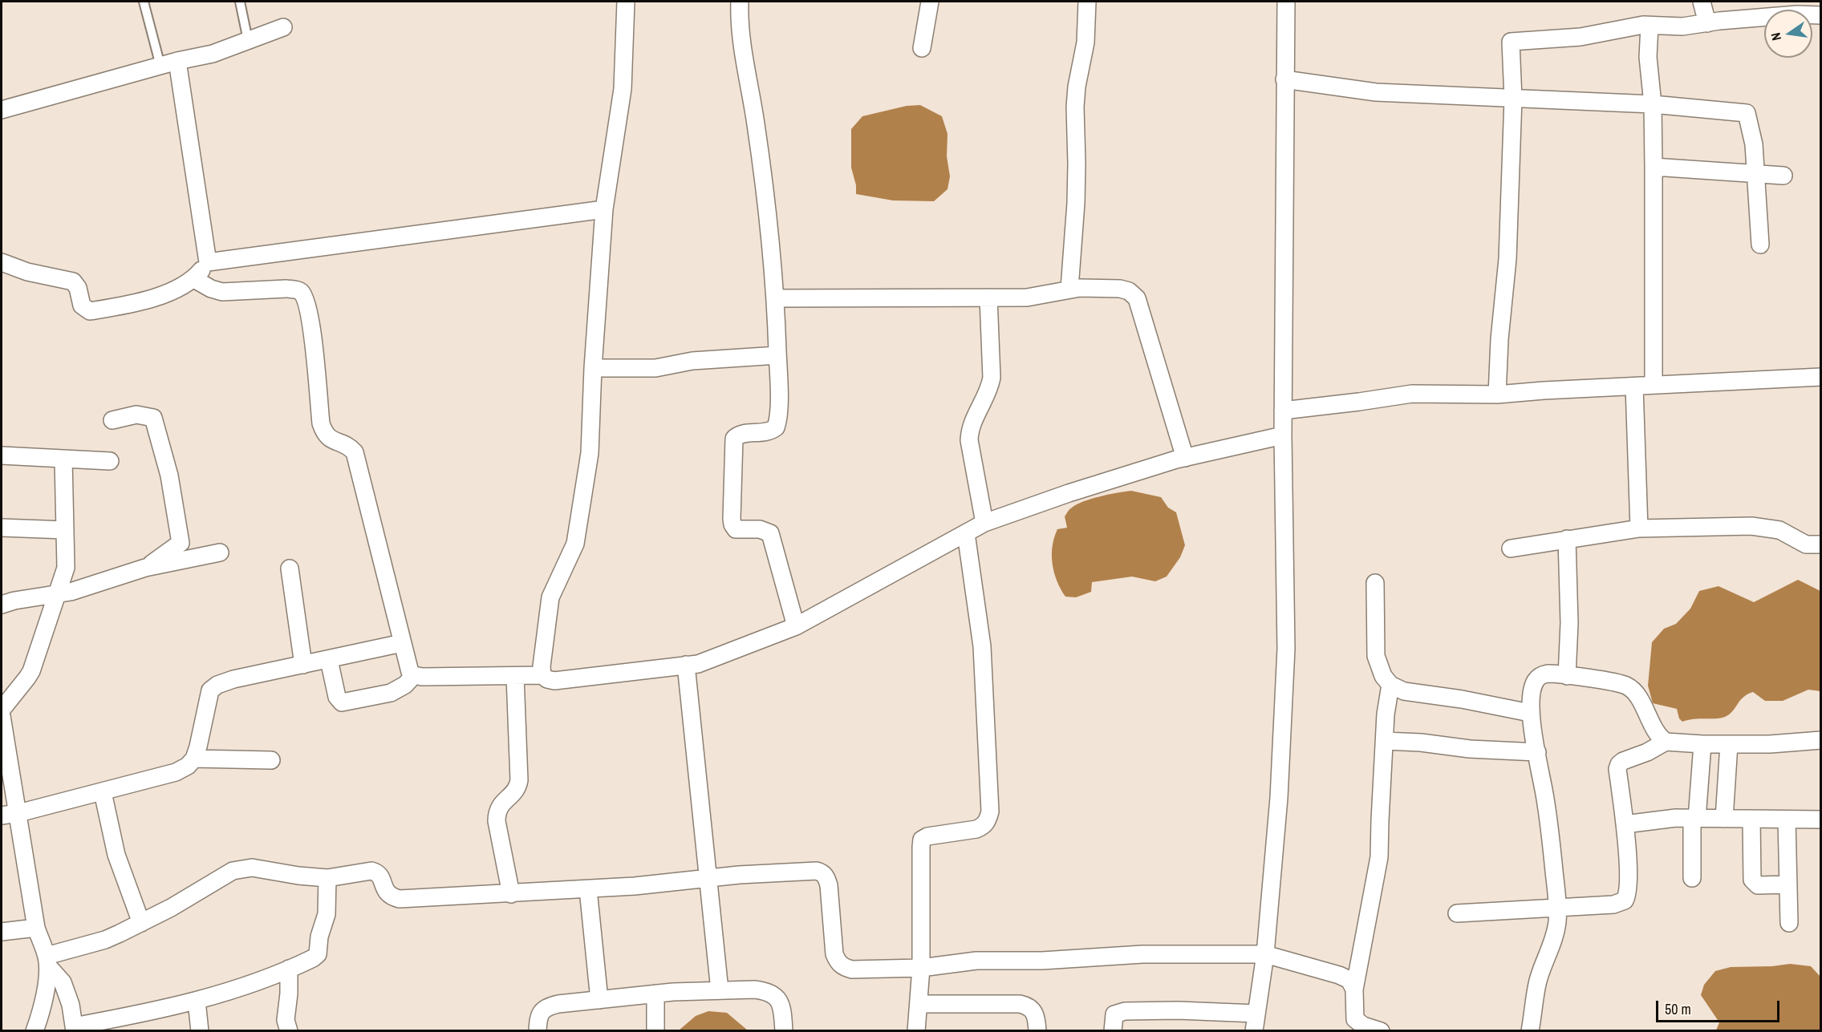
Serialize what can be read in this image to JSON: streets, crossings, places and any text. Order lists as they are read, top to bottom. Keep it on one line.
{"scale_bar":"50 m","north":"left"}
